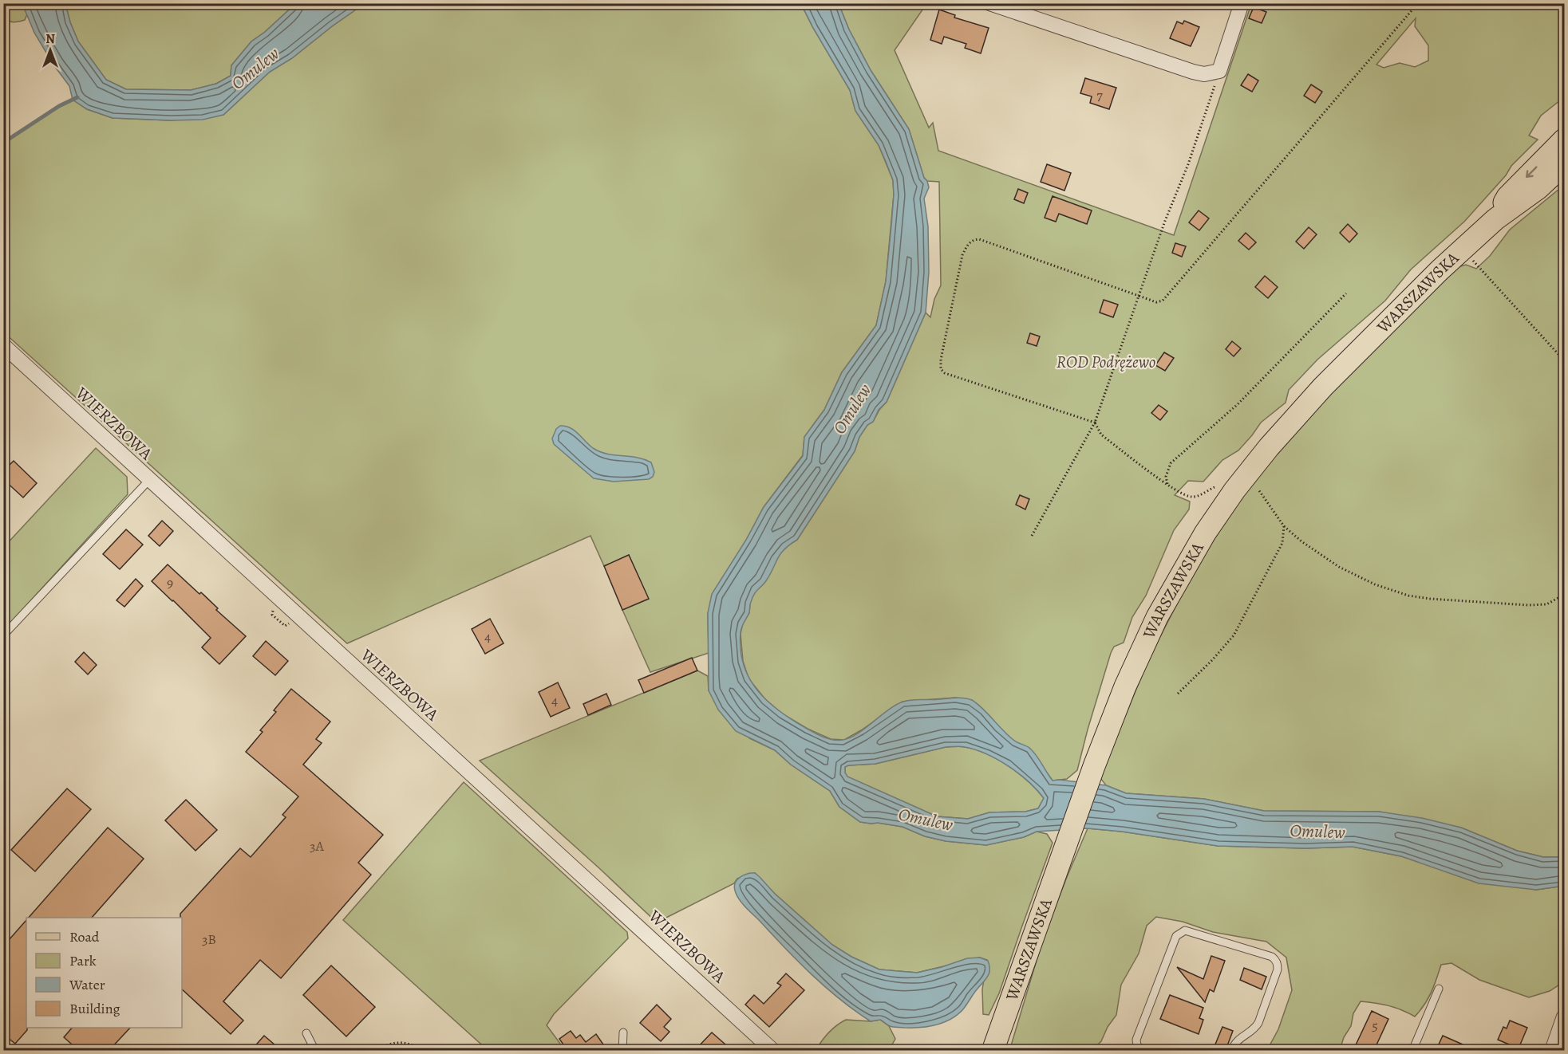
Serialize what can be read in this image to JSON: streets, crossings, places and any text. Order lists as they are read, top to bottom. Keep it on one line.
{"streets":{"main road":["WARSZAWSKA"],"street":["WIERZBOWA"]},"water":["Omulew"],"parks":["ROD Podrężewo"],"house_numbers":["7","9","4","4","3A","3B","5"],"legend":["Road","Park","Water","Building"],"north":"top"}
